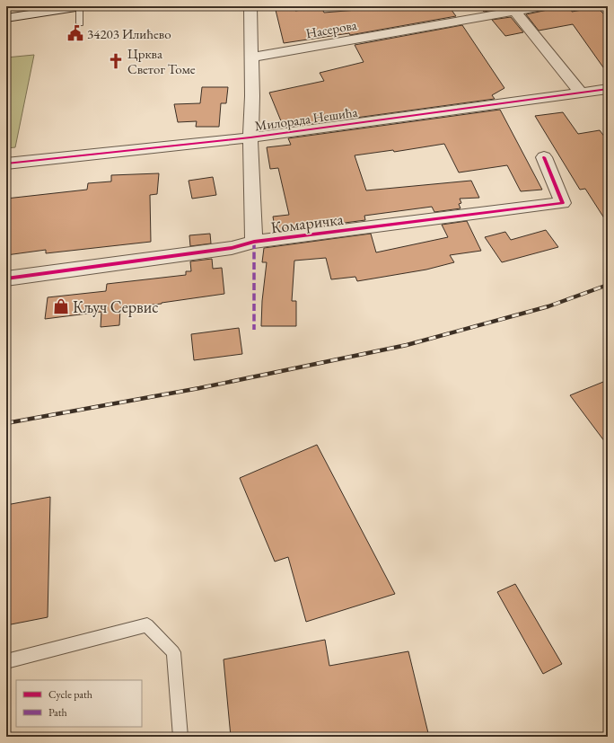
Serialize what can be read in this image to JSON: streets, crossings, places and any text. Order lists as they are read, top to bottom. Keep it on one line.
{"streets":{"street":["Насерова","Милорада Нешића","Комаричка"]},"places":{"public building":["34203 Илићево"],"church":["Црква Светог Томе"],"shop":["Кључ Сервис"]},"legend":["Cycle path","Path"]}
